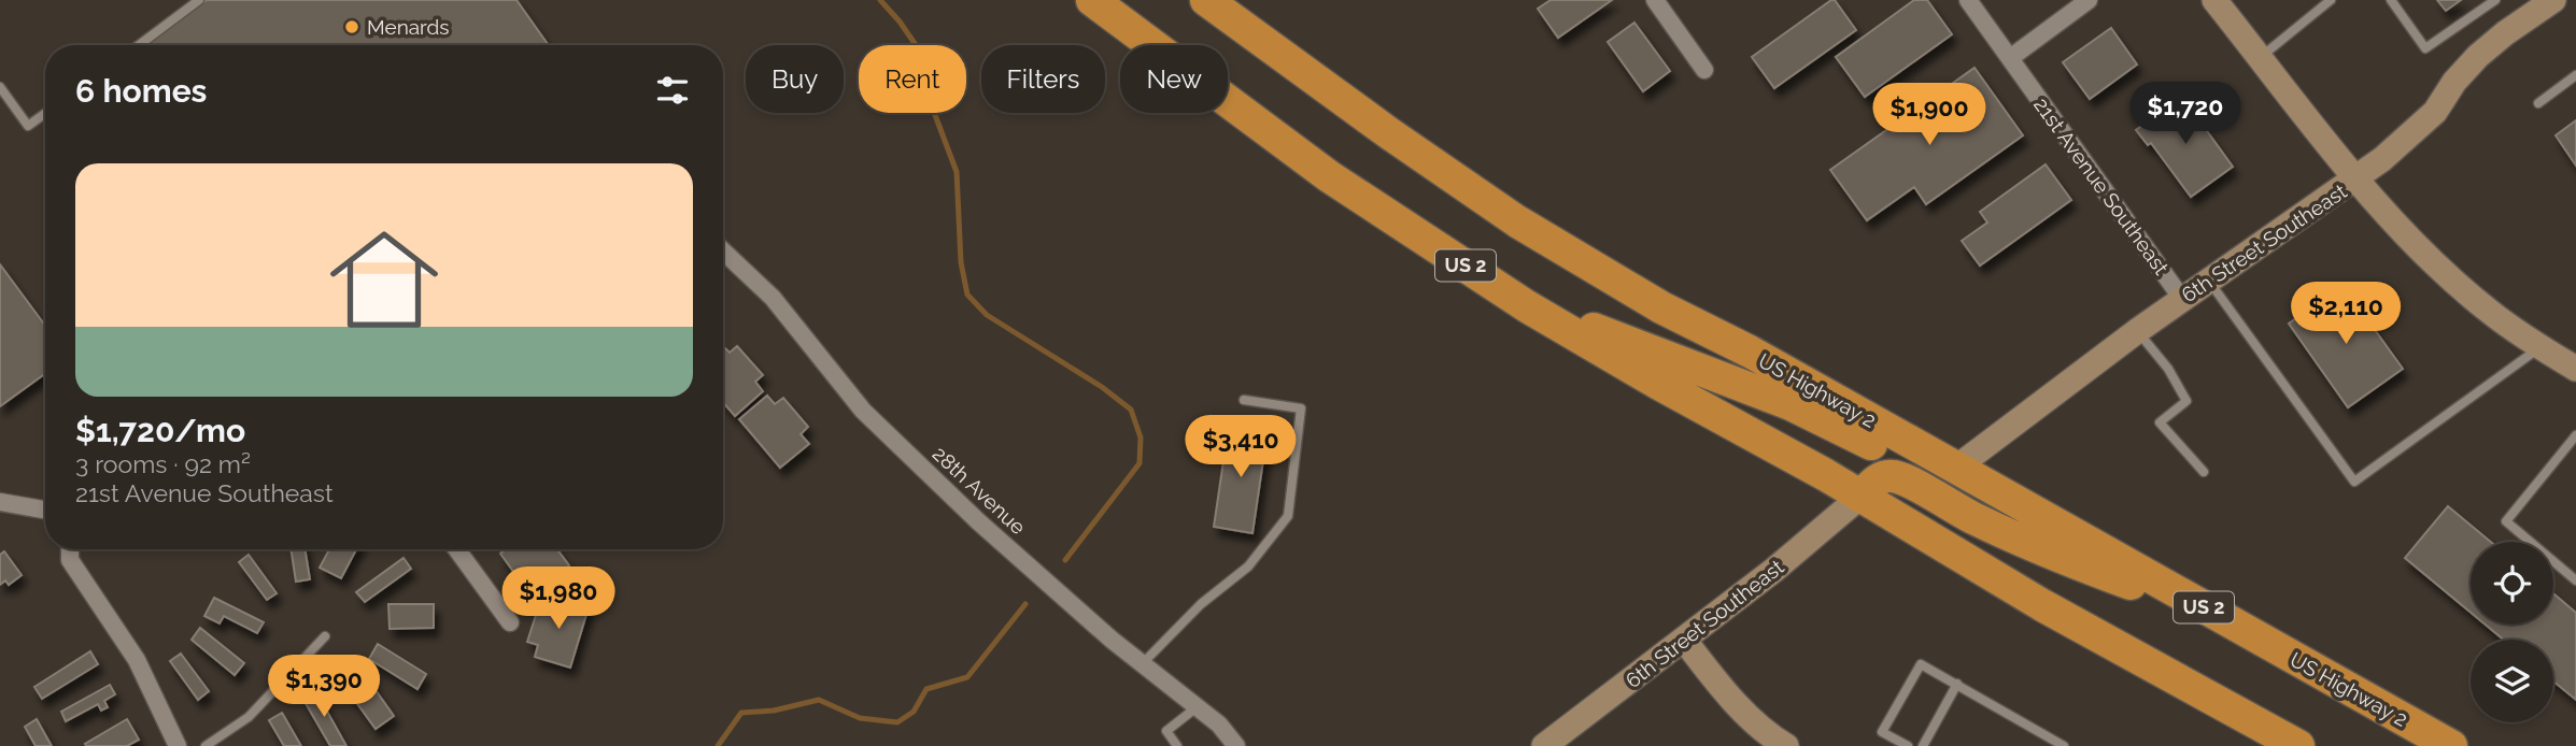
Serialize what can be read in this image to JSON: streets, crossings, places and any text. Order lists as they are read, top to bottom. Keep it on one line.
{"streets":{"highway":["US 2","US Highway 2"],"street":["21st Avenue Southeast","6th Street Southeast","28th Avenue"]},"crossings":[["21st Avenue Southeast","6th Street Southeast"],["6th Street Southeast","US 2"],["6th Street Southeast","US Highway 2"]],"places":["Menards"],"page":{"chip":["Buy","Rent","Filters","New"],"heading":"6 homes","price":["$1,720","$1,900","$2,110","$3,410","$1,980","$1,390"],"list":[{"name":"$1,720/mo","note":"3 rooms · 92 m² · 21st Avenue Southeast"}]}}
